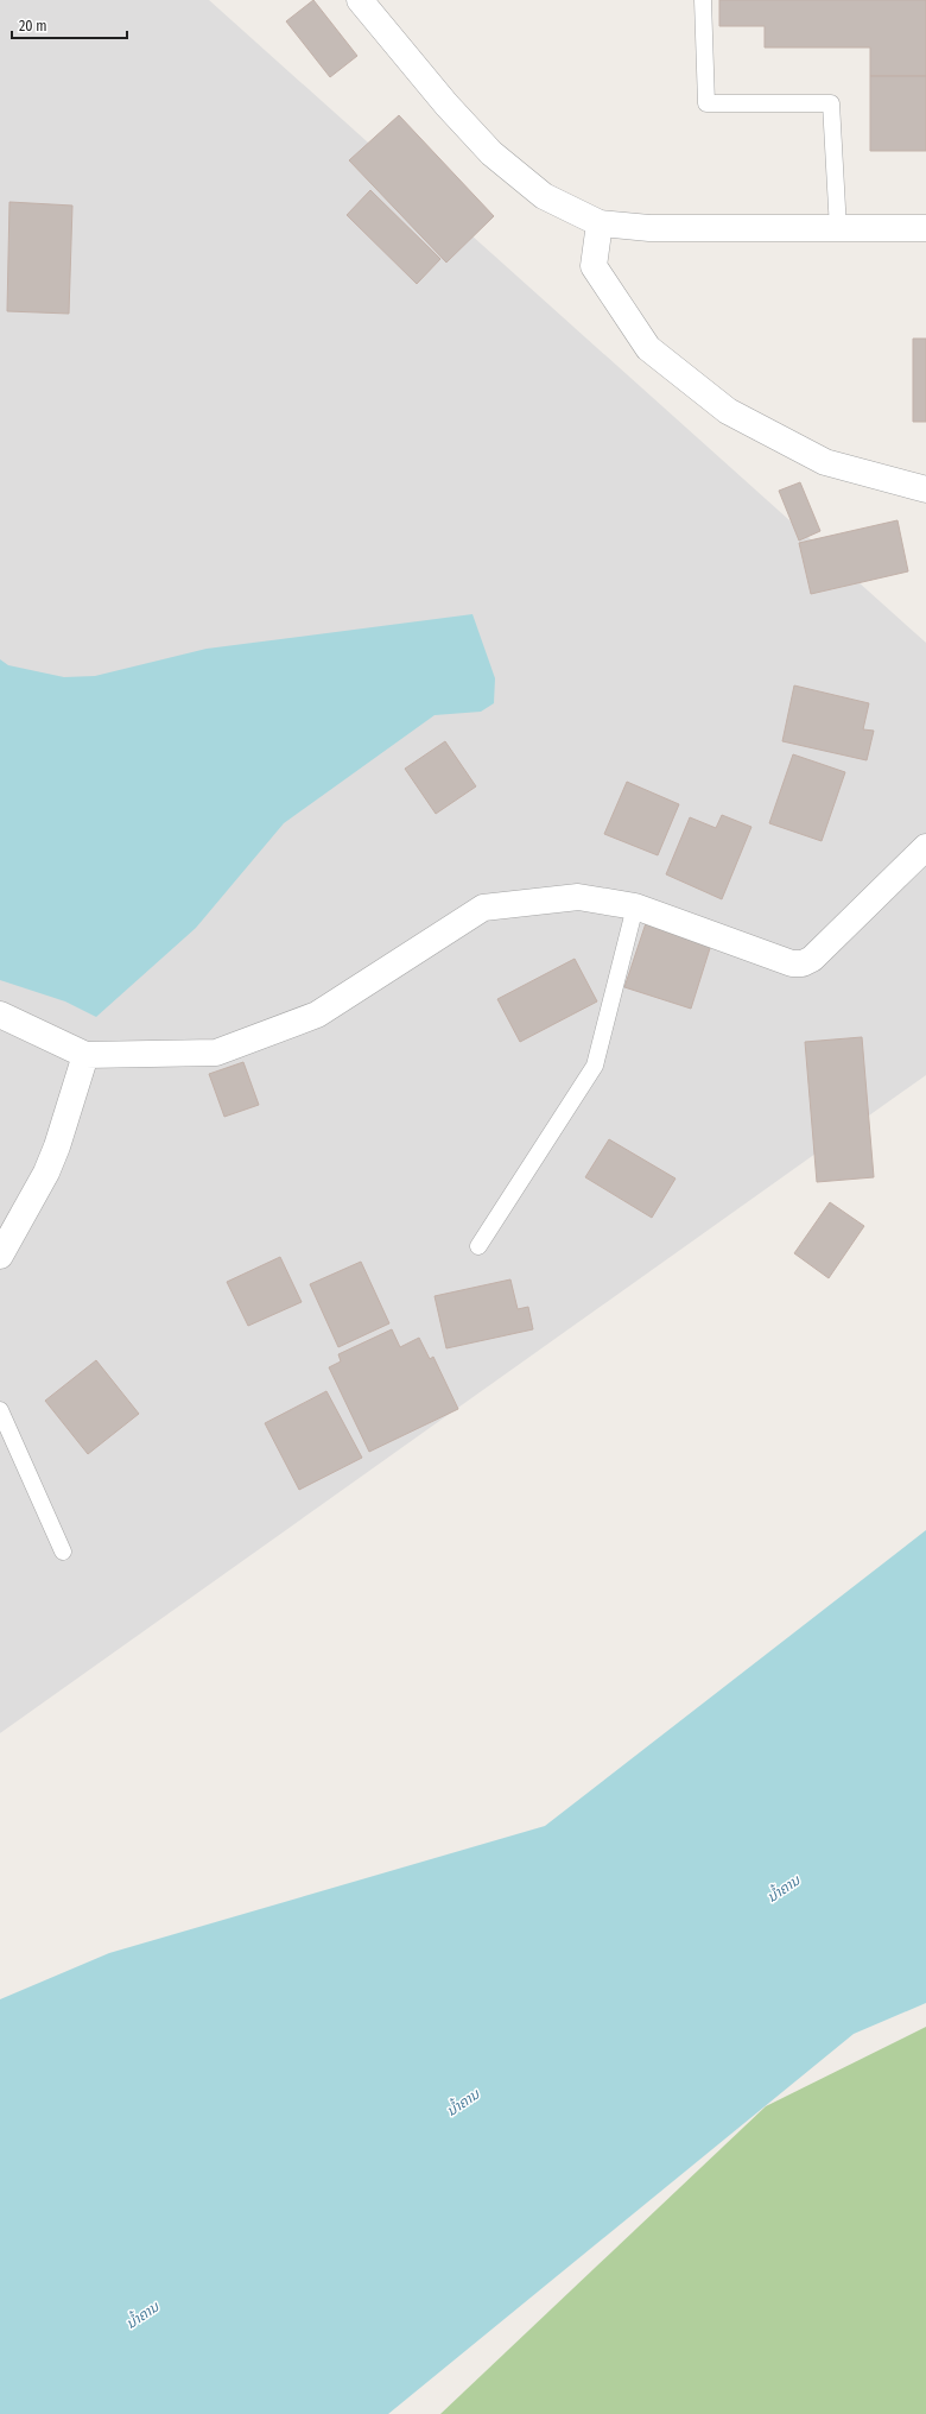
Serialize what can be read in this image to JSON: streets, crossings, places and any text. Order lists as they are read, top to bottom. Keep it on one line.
{"water":["ນ້ຳຄານ"],"scale_bar":"20 m"}
